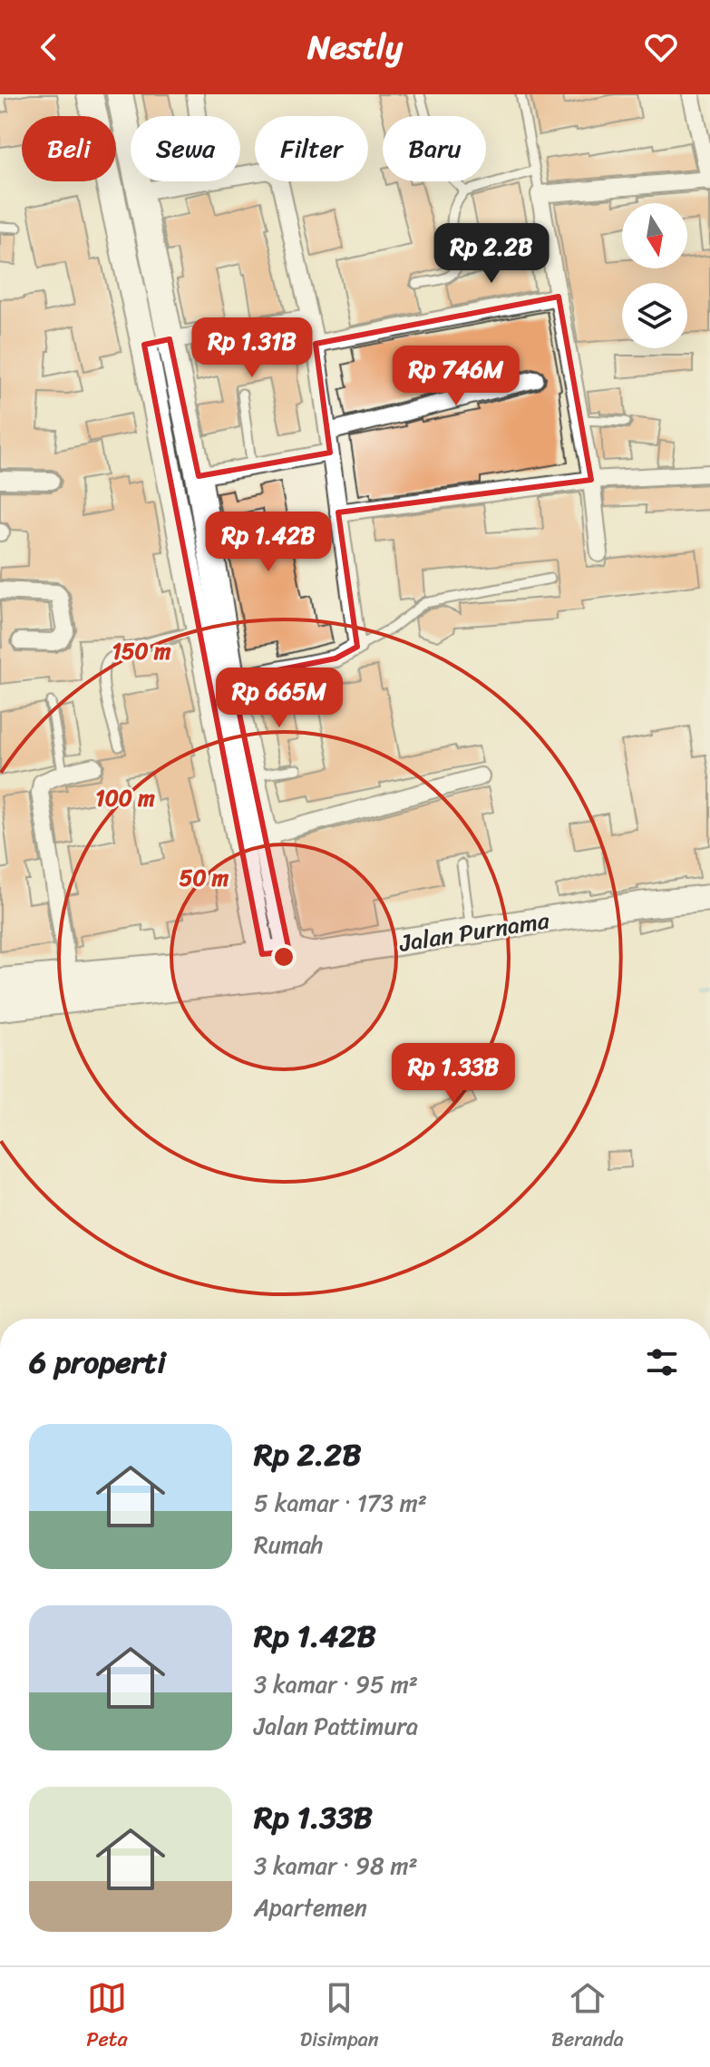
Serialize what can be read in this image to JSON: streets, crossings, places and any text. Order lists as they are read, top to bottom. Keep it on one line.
{"streets":{"main road":["Jalan Purnama"]},"north":"bottom","page":{"header":"Nestly","chip":["Beli","Sewa","Filter","Baru"],"price":["Rp 2.2B","Rp 1.31B","Rp 746M","Rp 1.42B","Rp 665M","Rp 1.33B"],"heading":"6 properti","list":[{"name":"Rp 2.2B","note":"5 kamar · 173 m² · Rumah"},{"name":"Rp 1.42B","note":"3 kamar · 95 m² · Jalan Pattimura"},{"name":"Rp 1.33B","note":"3 kamar · 98 m² · Apartemen"}],"tabs":["Peta","Disimpan","Beranda"]},"rings":["150 m","100 m","50 m"]}
